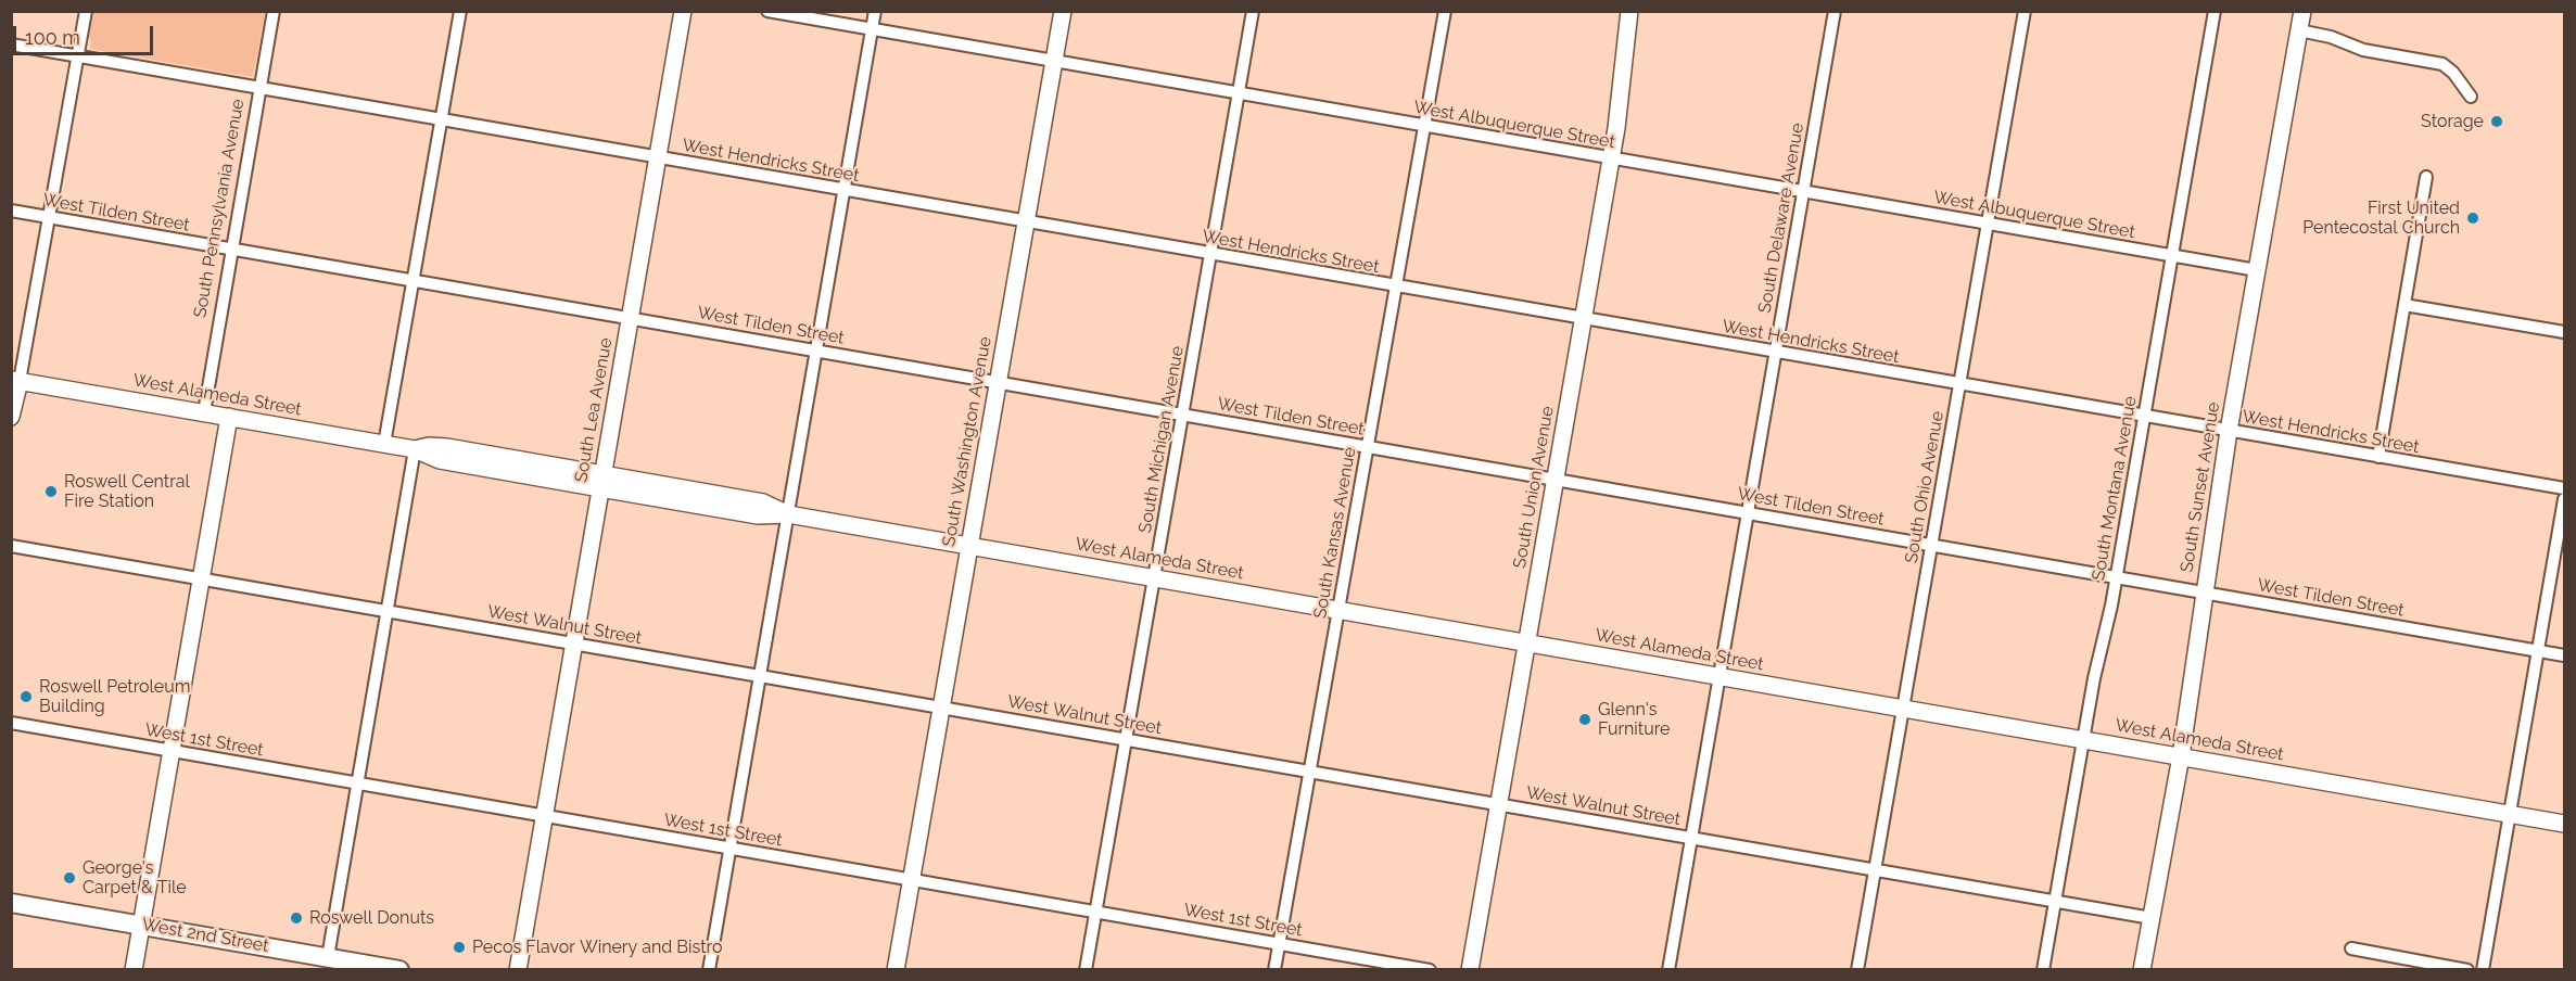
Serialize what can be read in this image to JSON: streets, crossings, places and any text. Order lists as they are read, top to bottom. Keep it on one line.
{"streets":{"main road":["West 2nd Street"],"street":["West Albuquerque Street","West Hendricks Street","South Pennsylvania Avenue","West Tilden Street","South Delaware Avenue","West Alameda Street","South Lea Avenue","South Michigan Avenue","South Washington Avenue","South Union Avenue","South Ohio Avenue","South Sunset Avenue","South Montana Avenue","South Kansas Avenue","West Walnut Street","West 1st Street"]},"crossings":[["West Albuquerque Street","South Delaware Avenue"],["West Albuquerque Street","South Michigan Avenue"],["West Albuquerque Street","South Washington Avenue"],["West Albuquerque Street","South Union Avenue"],["West Albuquerque Street","South Ohio Avenue"],["West Albuquerque Street","South Sunset Avenue"],["West Albuquerque Street","South Montana Avenue"],["West Albuquerque Street","South Kansas Avenue"],["West Hendricks Street","South Pennsylvania Avenue"],["West Hendricks Street","South Delaware Avenue"],["West Hendricks Street","South Lea Avenue"],["West Hendricks Street","South Michigan Avenue"],["West Hendricks Street","South Washington Avenue"],["West Hendricks Street","South Union Avenue"],["West Hendricks Street","South Ohio Avenue"],["West Hendricks Street","South Sunset Avenue"],["West Hendricks Street","South Montana Avenue"],["West Hendricks Street","South Kansas Avenue"],["South Pennsylvania Avenue","West Tilden Street"],["South Pennsylvania Avenue","West Alameda Street"],["West Tilden Street","South Delaware Avenue"],["West Tilden Street","South Lea Avenue"],["West Tilden Street","South Michigan Avenue"],["West Tilden Street","South Washington Avenue"],["West Tilden Street","South Union Avenue"],["West Tilden Street","South Ohio Avenue"],["West Tilden Street","South Sunset Avenue"],["West Tilden Street","South Montana Avenue"],["West Tilden Street","South Kansas Avenue"],["South Delaware Avenue","West Alameda Street"],["South Delaware Avenue","West Walnut Street"],["West Alameda Street","South Lea Avenue"],["West Alameda Street","South Michigan Avenue"],["West Alameda Street","South Washington Avenue"],["West Alameda Street","South Union Avenue"],["West Alameda Street","South Ohio Avenue"],["West Alameda Street","South Sunset Avenue"],["West Alameda Street","South Montana Avenue"],["West Alameda Street","South Kansas Avenue"],["South Lea Avenue","West Walnut Street"],["South Lea Avenue","West 1st Street"],["South Michigan Avenue","West Walnut Street"],["South Michigan Avenue","West 1st Street"],["South Washington Avenue","West Walnut Street"],["South Washington Avenue","West 1st Street"],["South Union Avenue","West Walnut Street"],["South Ohio Avenue","West Walnut Street"],["South Sunset Avenue","West Walnut Street"],["South Montana Avenue","West Walnut Street"],["South Kansas Avenue","West Walnut Street"],["South Kansas Avenue","West 1st Street"]],"places":["Storage","First United Pentecostal Church","Roswell Central Fire Station","Roswell Petroleum Building","Glenn's Furniture","George's Carpet & Tile","Roswell Donuts","Pecos Flavor Winery and Bistro"],"scale_bar":"100 m"}
